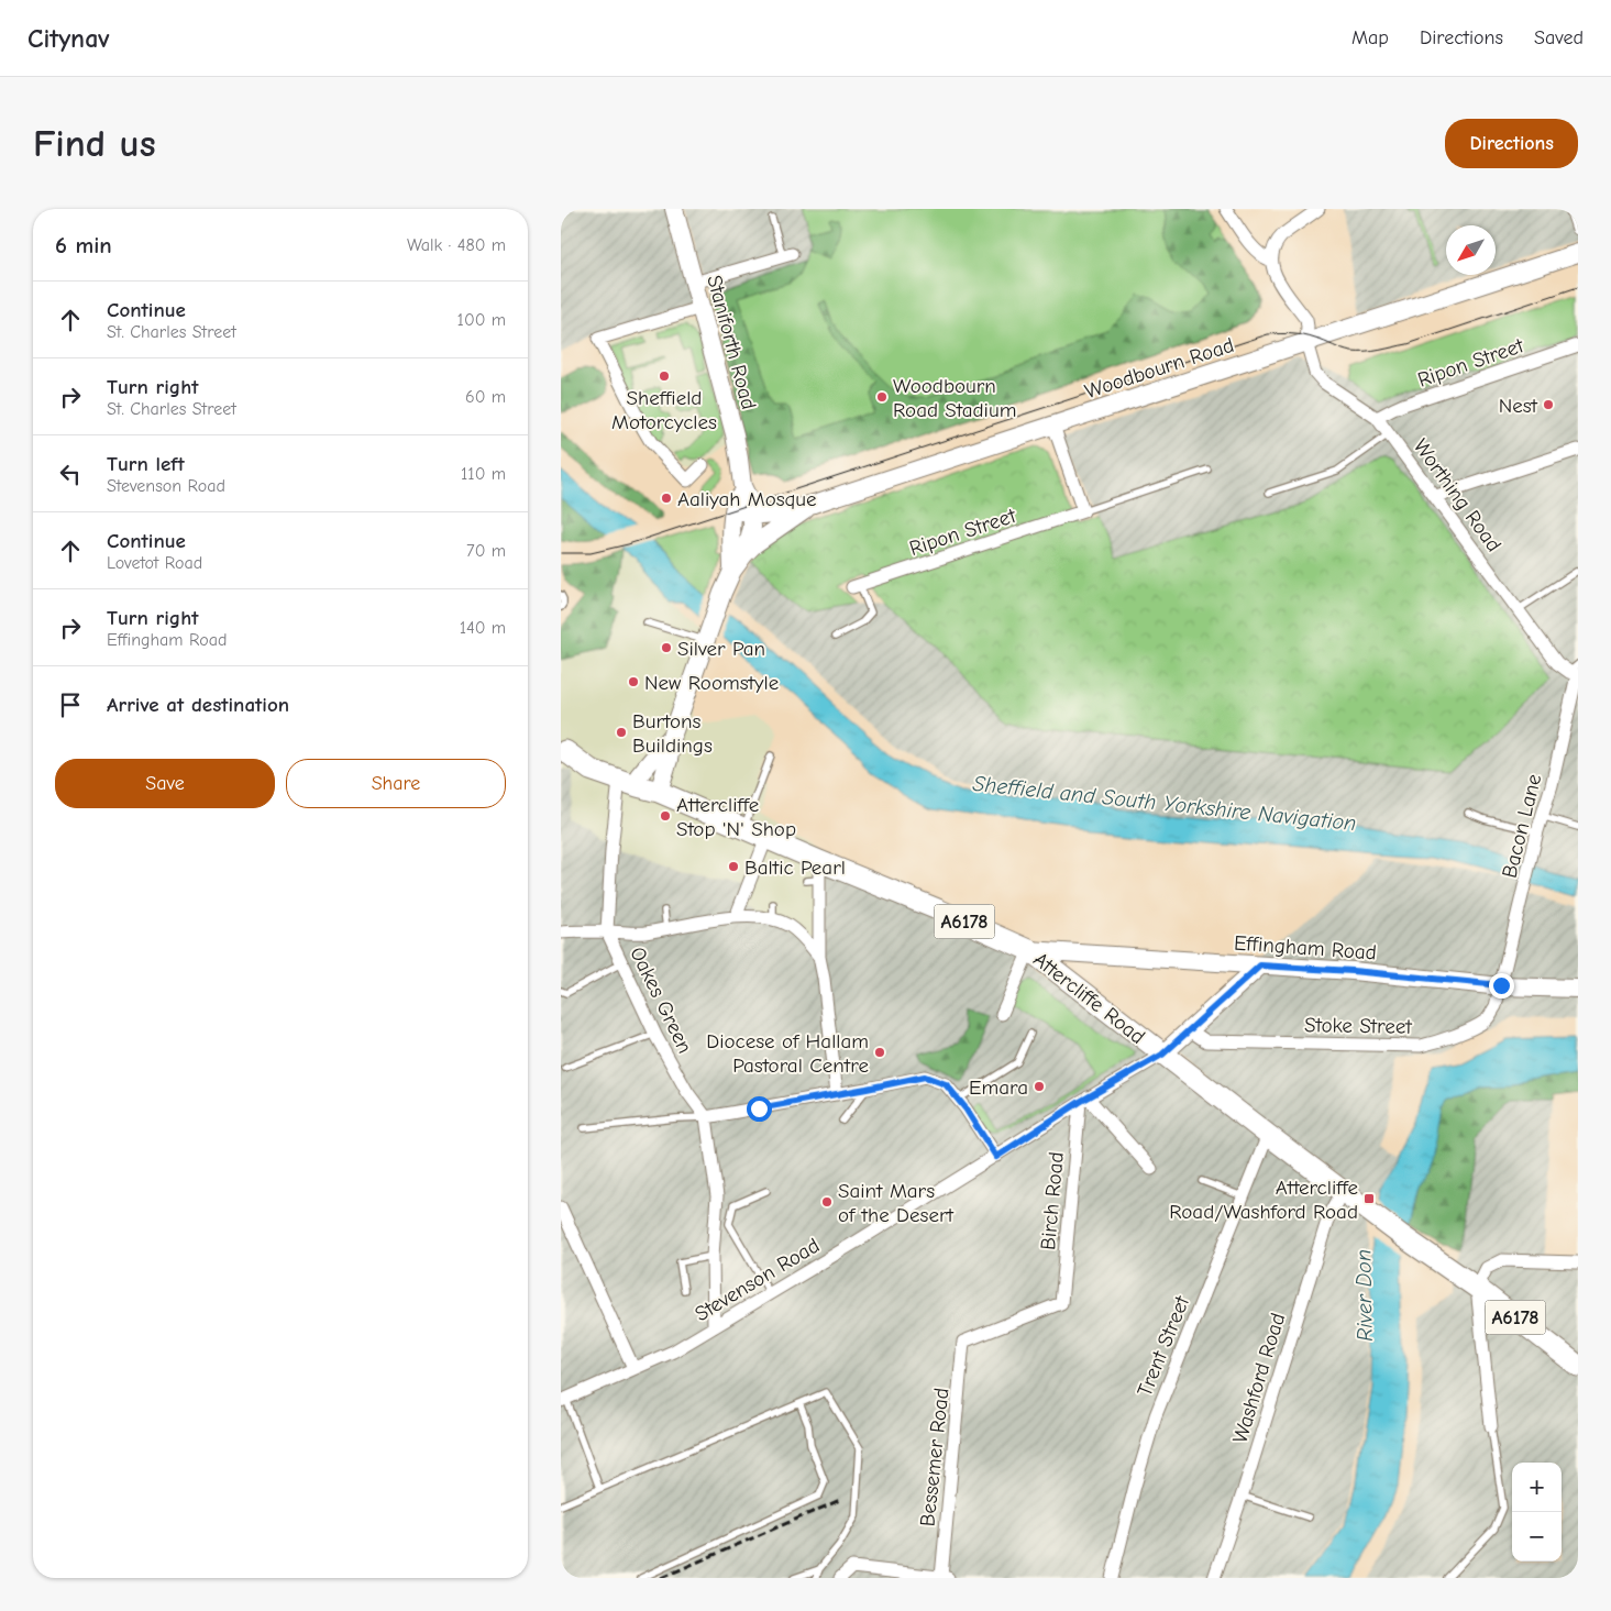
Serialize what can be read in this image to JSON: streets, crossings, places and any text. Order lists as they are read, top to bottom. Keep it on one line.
{"streets":{"main road":["Staniforth Road","Woodbourn Road","A6178","Effingham Road","Attercliffe Road"],"street":["Ripon Street","Worthing Road","Bacon Lane","Oakes Green","Stoke Street","Birch Road","Stevenson Road","Trent Street","Washford Road","Bessemer Road"]},"crossings":[["Staniforth Road","Woodbourn Road"],["Staniforth Road","Attercliffe Road"],["Staniforth Road","Oakes Green"],["Ripon Street","Worthing Road"],["Woodbourn Road","Worthing Road"],["Worthing Road","Bacon Lane"],["Bacon Lane","Effingham Road"],["Bacon Lane","Stoke Street"],["Effingham Road","Attercliffe Road"],["Effingham Road","Stoke Street"],["Attercliffe Road","Oakes Green"],["Attercliffe Road","Stevenson Road"],["Attercliffe Road","Trent Street"],["Attercliffe Road","Washford Road"],["Oakes Green","Stevenson Road"],["Birch Road","Stevenson Road"],["Birch Road","Bessemer Road"]],"water":["Sheffield and South Yorkshire Navigation","River Don"],"places":{"other":["Sheffield Motorcycles","Woodbourn Road Stadium","Nest","Aaliyah Mosque","Silver Pan","New Roomstyle","Burtons Buildings","Attercliffe Stop 'N' Shop","Baltic Pearl","Diocese of Hallam Pastoral Centre","Emara","Saint Mars of the Desert"],"transit":["Attercliffe Road/Washford Road"]},"north":"bottom left","page":{"header":"Citynav","nav":["Map","Directions","Saved"],"buttons":["Directions",["Save","Share"]],"title":"Find us","heading":["6 min","Walk · 480 m"],"list":[["Continue","St. Charles Street","100 m"],["Turn right","St. Charles Street","60 m"],["Turn left","Stevenson Road","110 m"],["Continue","Lovetot Road","70 m"],["Turn right","Effingham Road","140 m"],"Arrive at destination"],"map_buttons":["+","−"]}}
